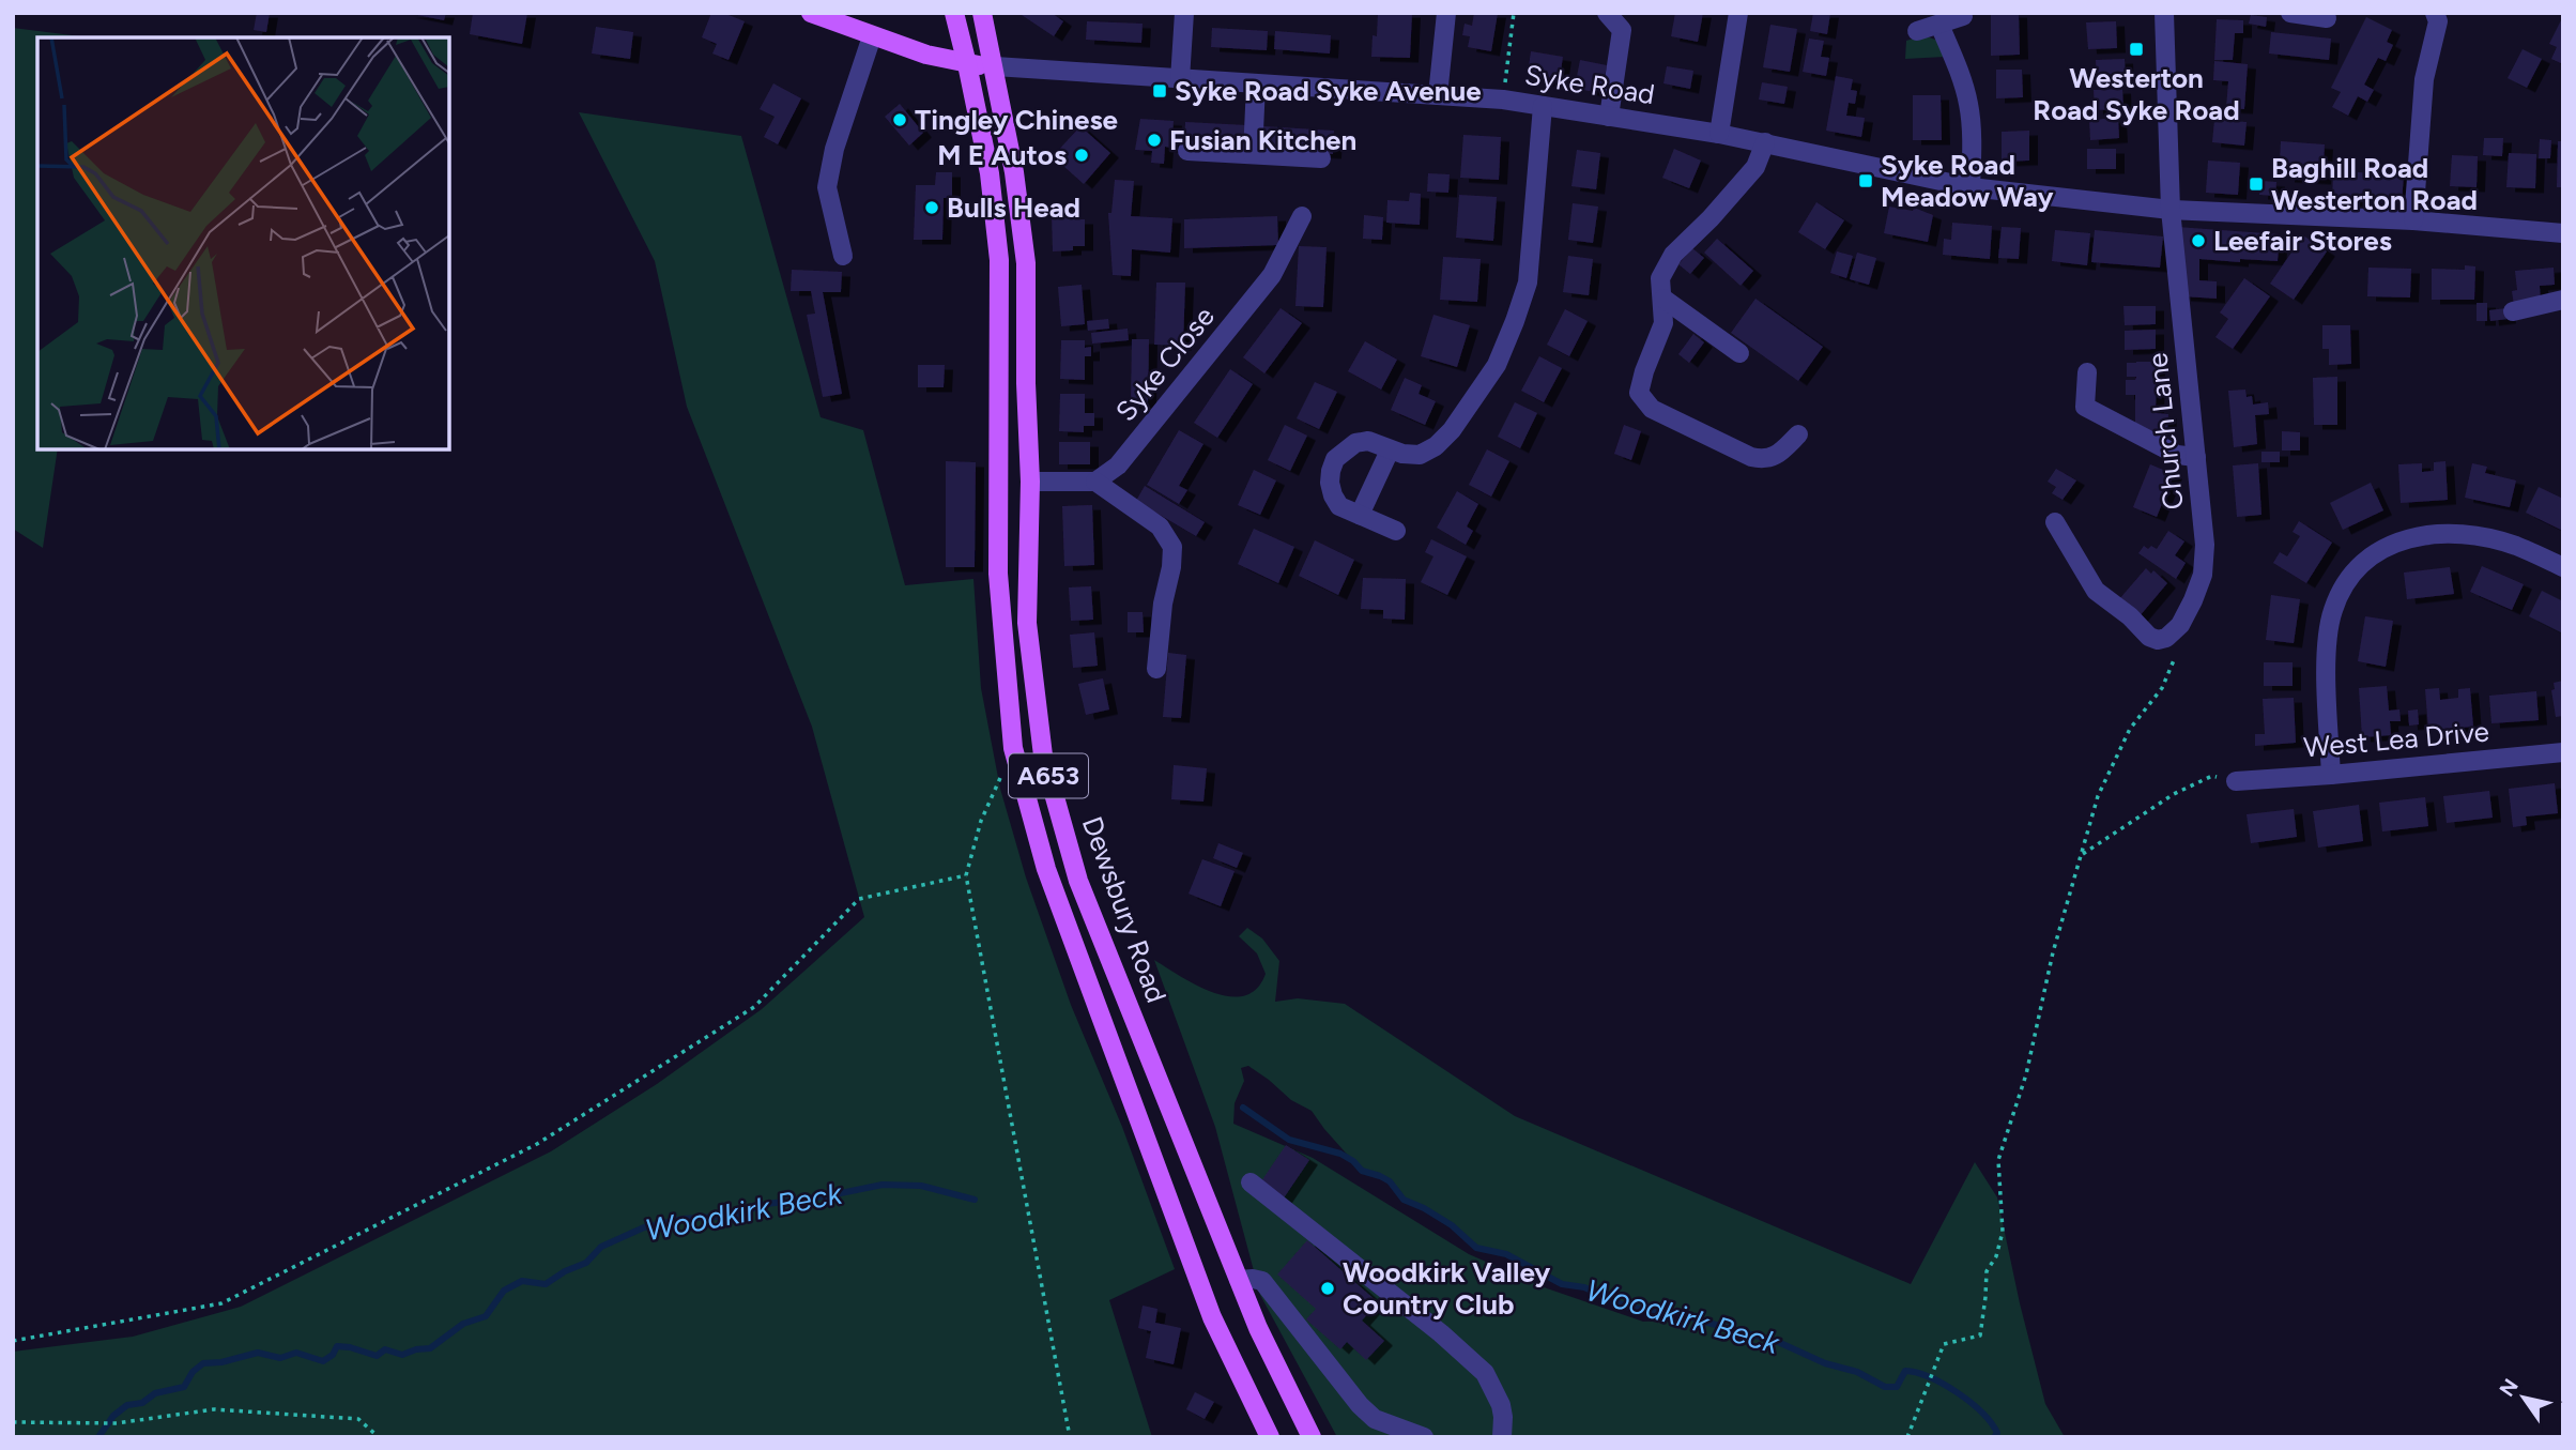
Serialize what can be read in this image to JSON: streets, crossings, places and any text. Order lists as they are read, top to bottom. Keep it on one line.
{"streets":{"main road":["A653","Dewsbury Road"],"street":["Syke Road","Syke Close","Church Lane","West Lea Drive"]},"crossings":[["Syke Road","Church Lane"],["Syke Road","Dewsbury Road"]],"water":["Woodkirk Beck"],"places":{"transit":["Westerton Road Syke Road","Syke Road Syke Avenue","Syke Road Meadow Way","Baghill Road Westerton Road"],"other":["Tingley Chinese","Fusian Kitchen","M E Autos","Bulls Head","Leefair Stores","Woodkirk Valley Country Club"]},"north":"top left"}
